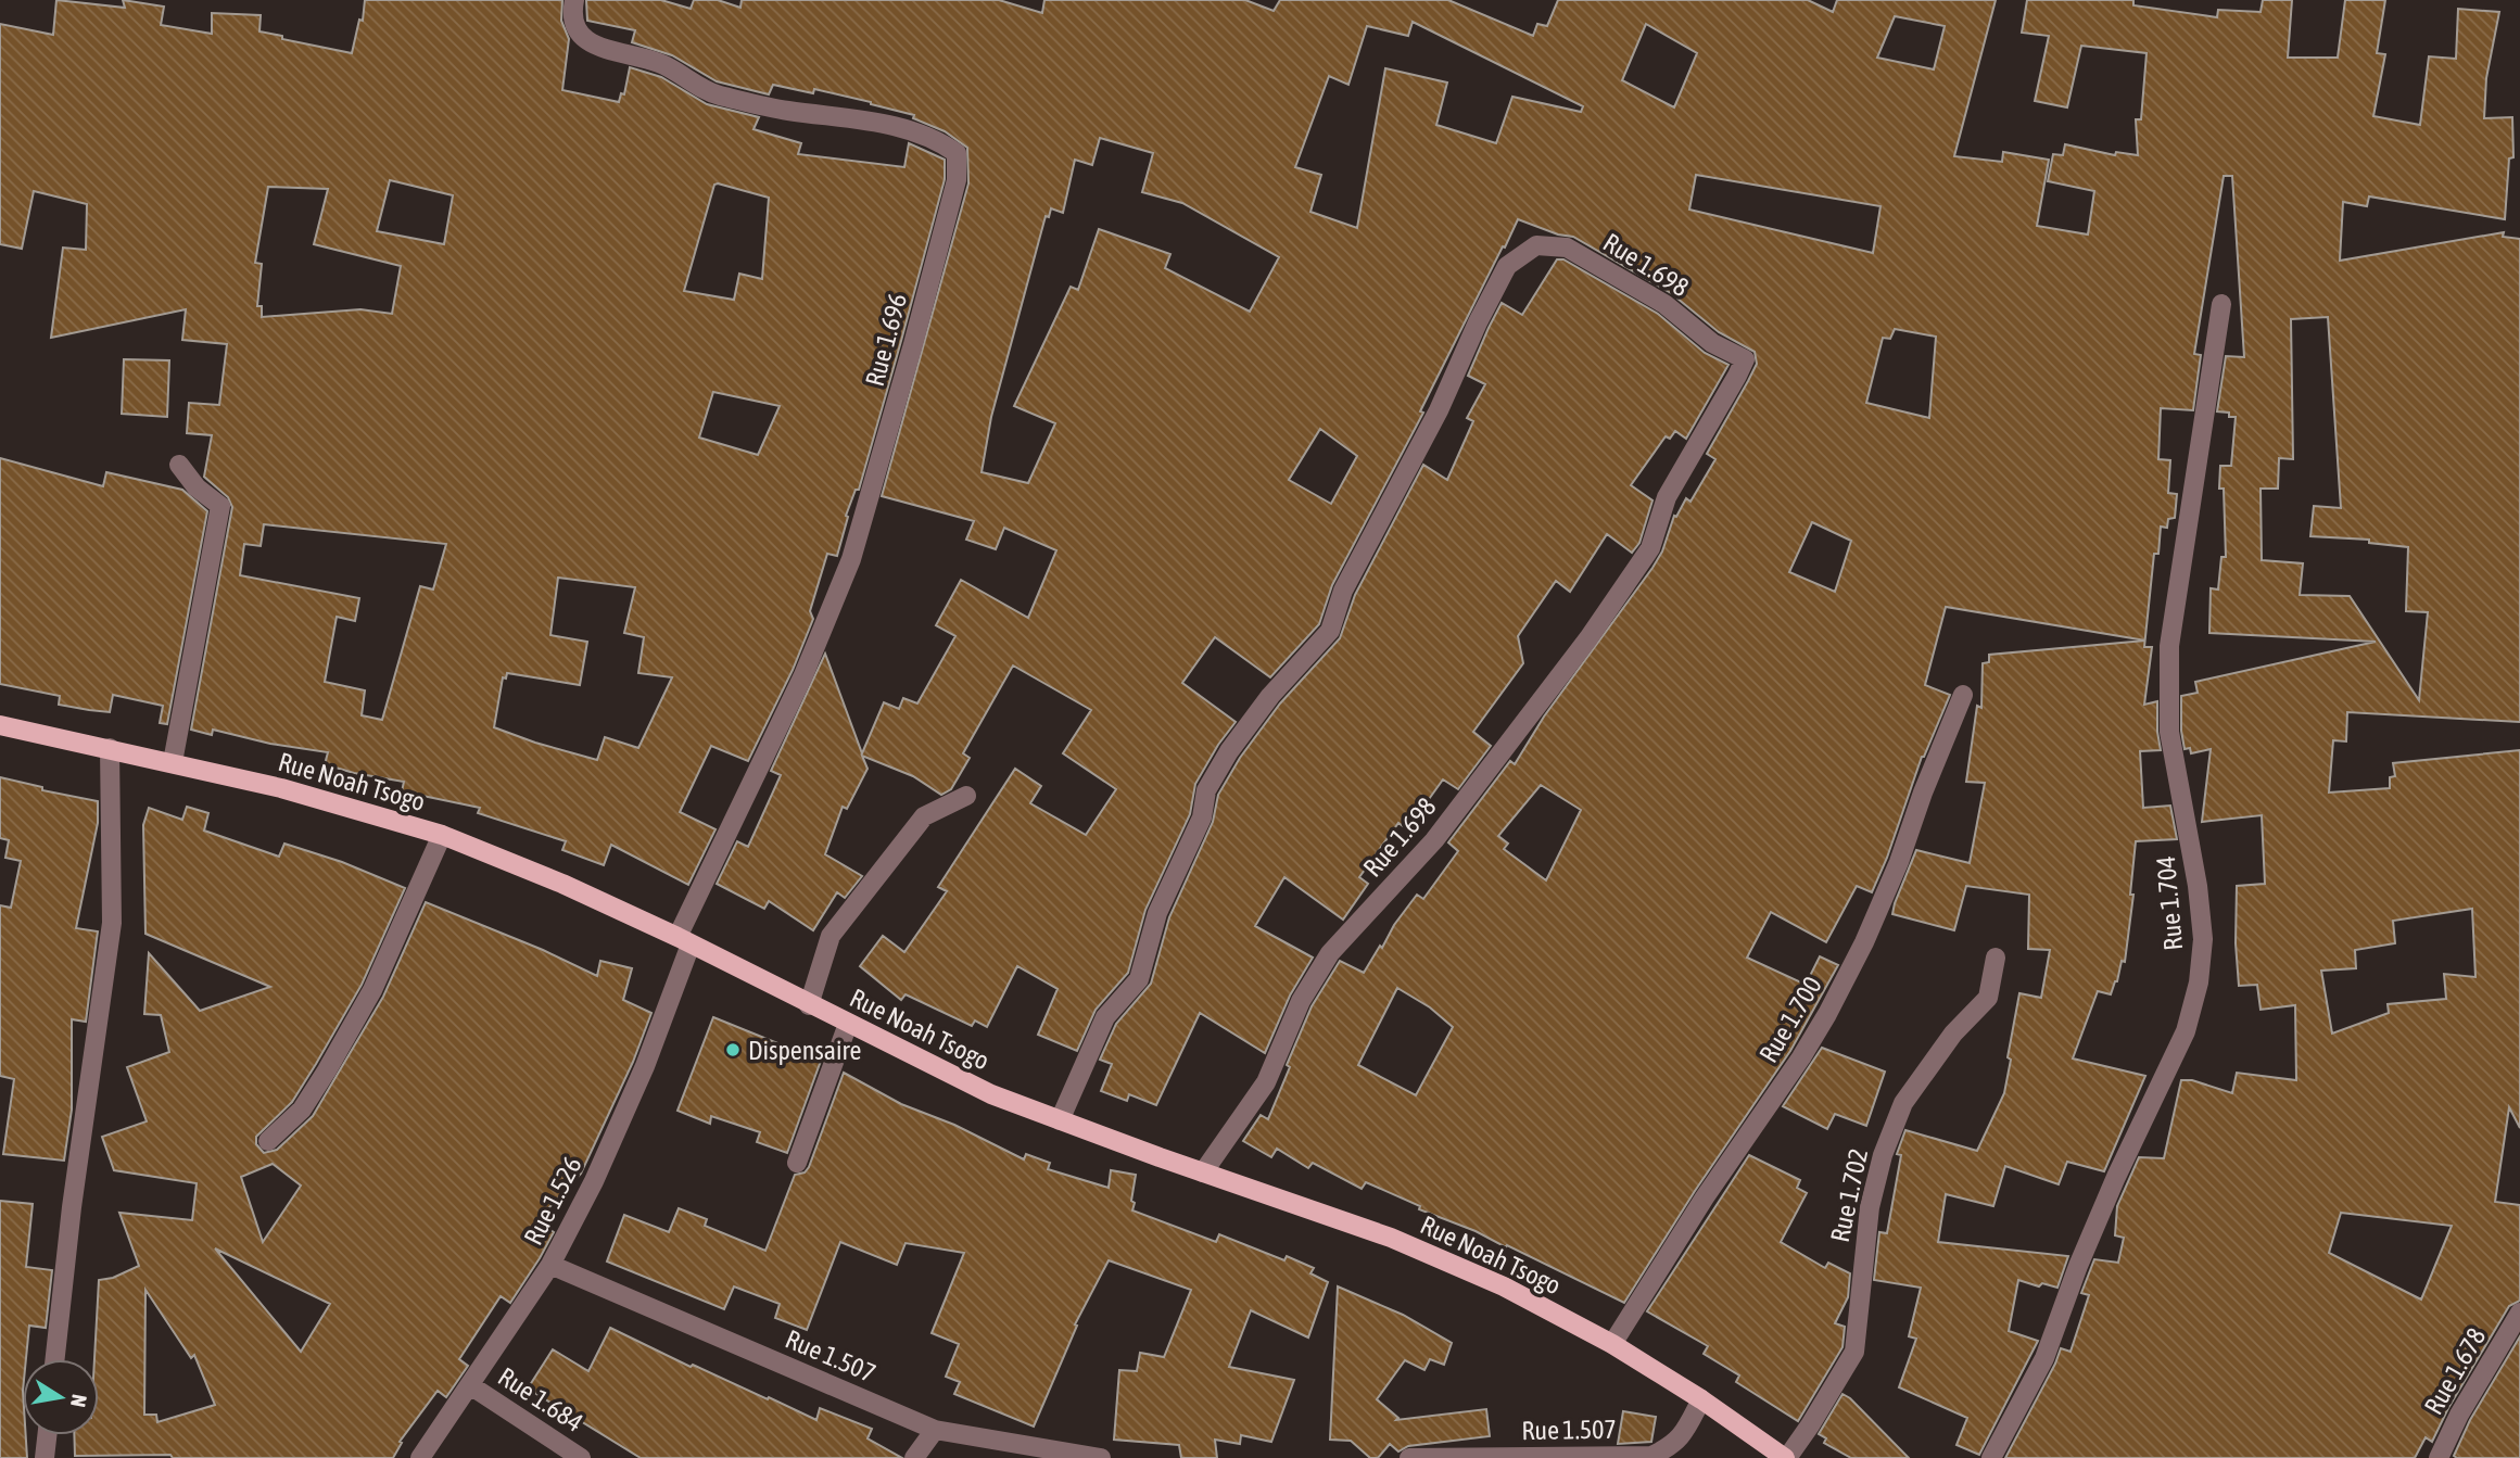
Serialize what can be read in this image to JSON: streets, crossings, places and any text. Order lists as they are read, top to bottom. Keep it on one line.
{"streets":{"main road":["Rue Noah Tsogo"],"street":["Rue 1.698","Rue 1.696","Rue 1.704","Rue 1.700","Rue 1.702","Rue 1.526","Rue 1.507","Rue 1.678","Rue 1.684"]},"crossings":[["Rue 1.698","Rue Noah Tsogo"],["Rue 1.696","Rue Noah Tsogo"],["Rue 1.696","Rue 1.526"],["Rue Noah Tsogo","Rue 1.700"],["Rue Noah Tsogo","Rue 1.702"],["Rue Noah Tsogo","Rue 1.526"],["Rue Noah Tsogo","Rue 1.507"],["Rue 1.526","Rue 1.507"],["Rue 1.526","Rue 1.684"]],"places":["Dispensaire"],"north":"right"}
